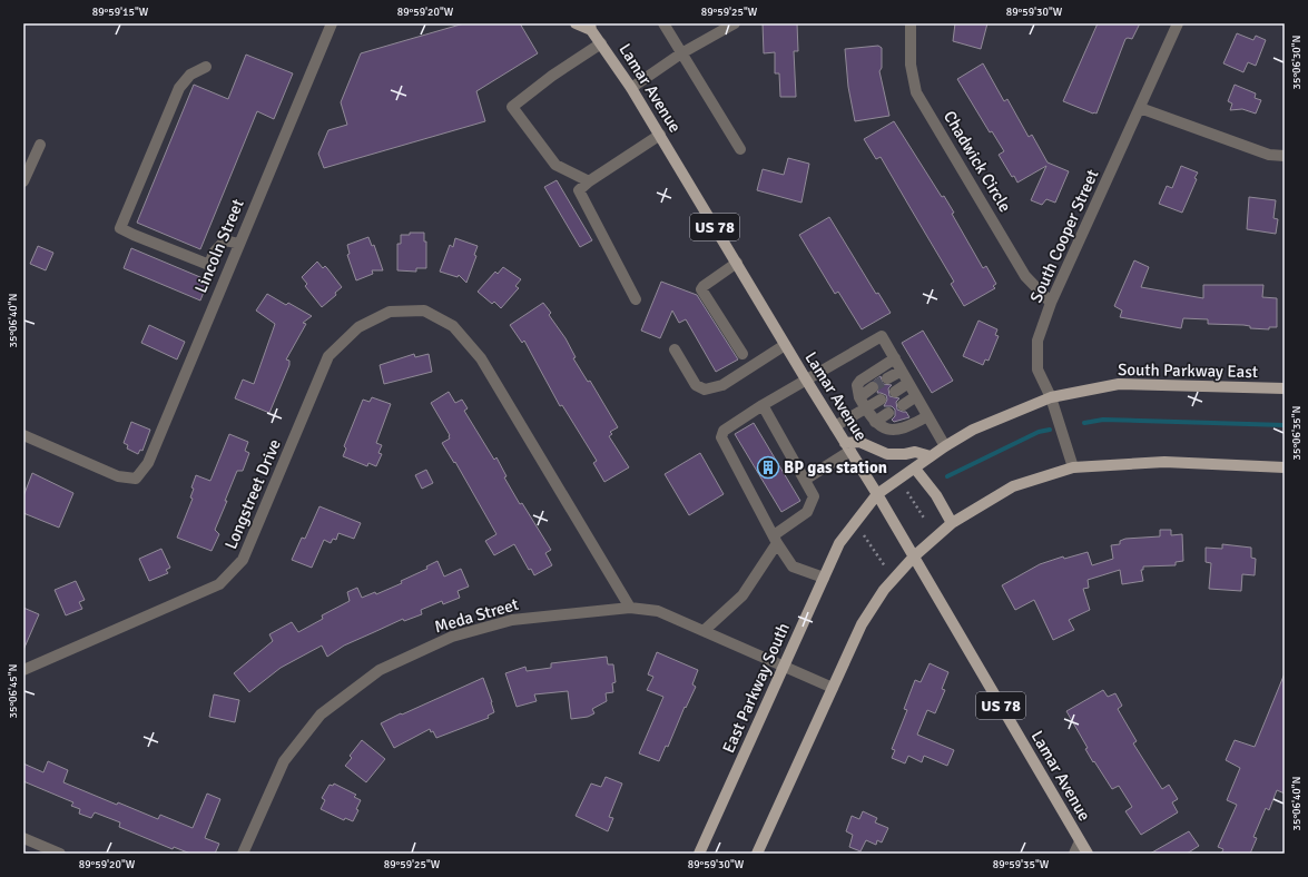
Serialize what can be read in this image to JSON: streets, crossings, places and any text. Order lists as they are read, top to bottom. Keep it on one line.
{"streets":{"main road":["Lamar Avenue","US 78","South Parkway East","East Parkway South"],"street":["Chadwick Circle","South Cooper Street","Lincoln Street","Longstreet Drive","Meda Street"]},"crossings":[["Lamar Avenue","South Parkway East"],["Lamar Avenue","East Parkway South"],["Chadwick Circle","South Cooper Street"],["South Cooper Street","South Parkway East"],["South Parkway East","East Parkway South"],["Longstreet Drive","Meda Street"],["Meda Street","East Parkway South"]],"places":{"building":["BP gas station"]},"coordinates":["89°59'15\"W","89°59'20\"W","89°59'25\"W","89°59'30\"W","35°06'30\"N","35°06'40\"N","35°06'35\"N","35°06'45\"N","89°59'35\"W"]}
